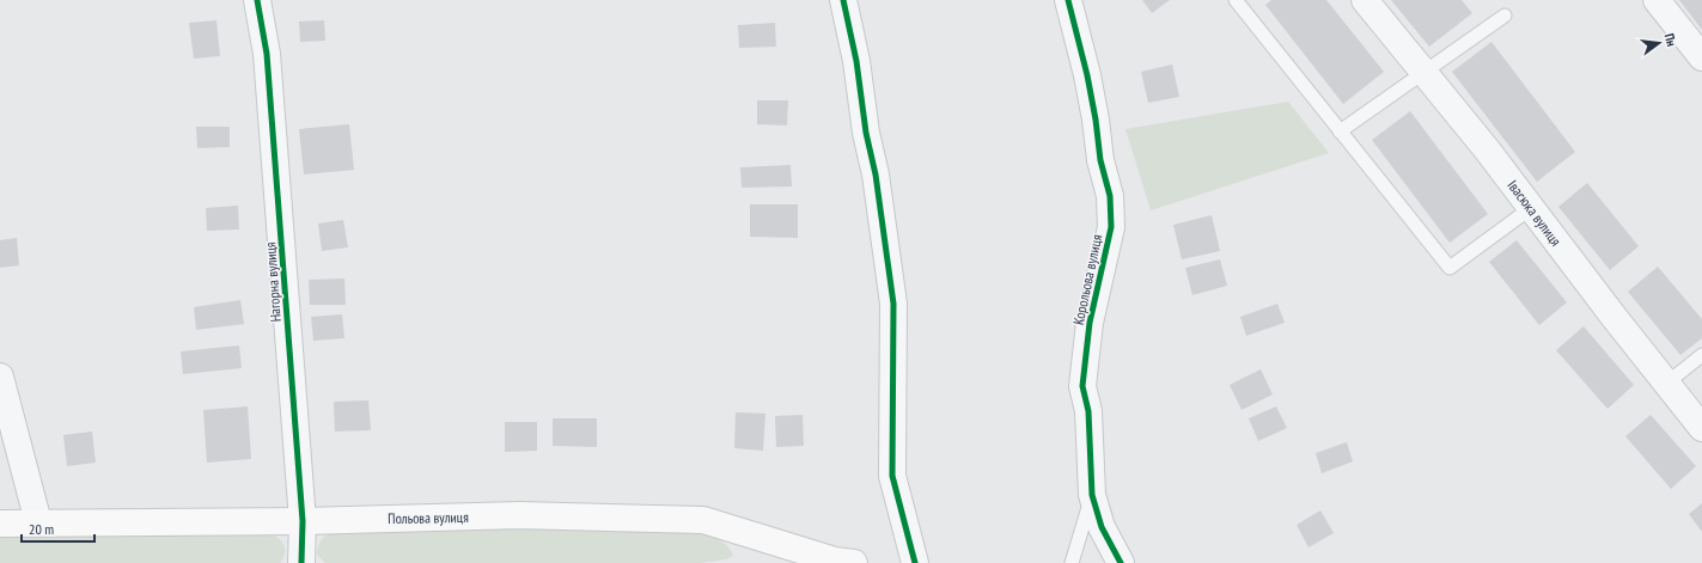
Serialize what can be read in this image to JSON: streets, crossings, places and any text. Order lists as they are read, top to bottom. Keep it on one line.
{"streets":{"main road":["Польова вулиця"],"street":["Івасюка вулиця","Корольова вулиця","Нагорна вулиця"]},"crossings":[["Нагорна вулиця","Польова вулиця"]],"scale_bar":"20 m","north":"right"}
